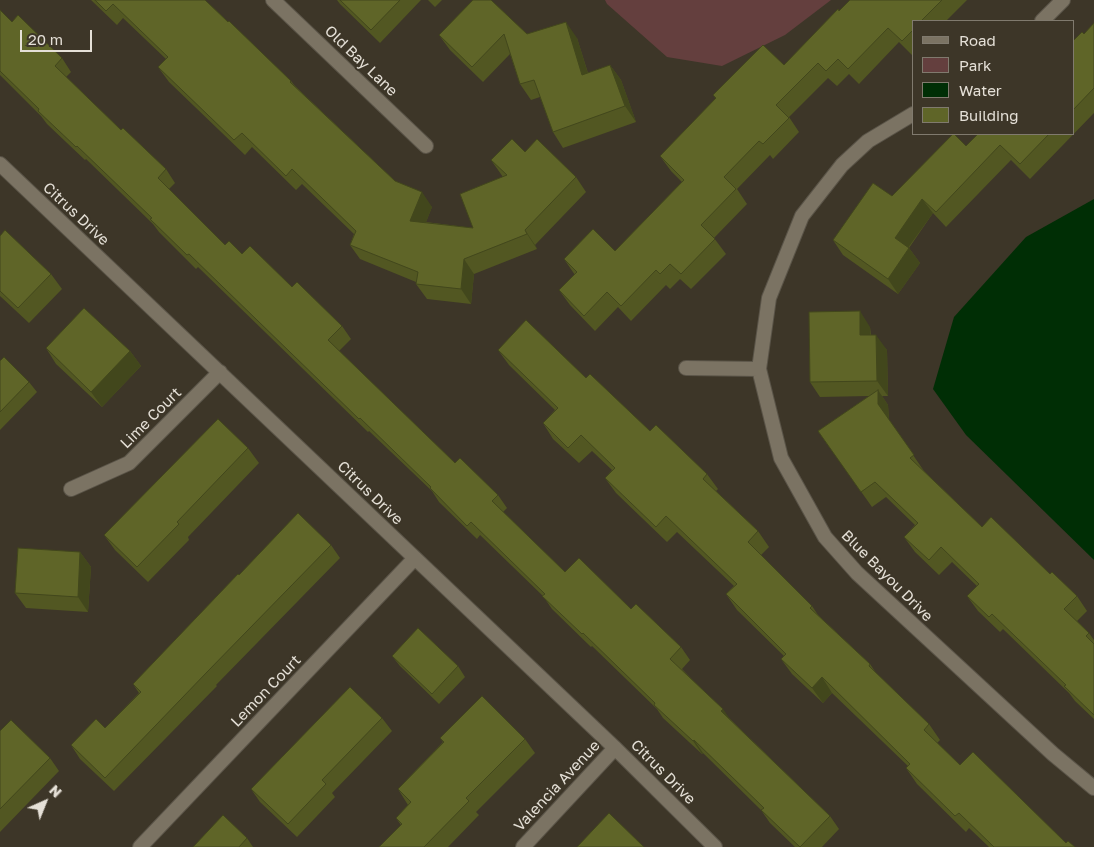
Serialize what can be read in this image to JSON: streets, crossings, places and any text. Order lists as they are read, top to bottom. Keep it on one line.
{"streets":{"street":["Old Bay Lane","Citrus Drive","Lime Court","Blue Bayou Drive","Lemon Court","Valencia Avenue"]},"crossings":[["Citrus Drive","Lime Court"],["Citrus Drive","Lemon Court"],["Citrus Drive","Valencia Avenue"]],"legend":["Road","Park","Water","Building"],"scale_bar":"20 m","north":"top right"}
